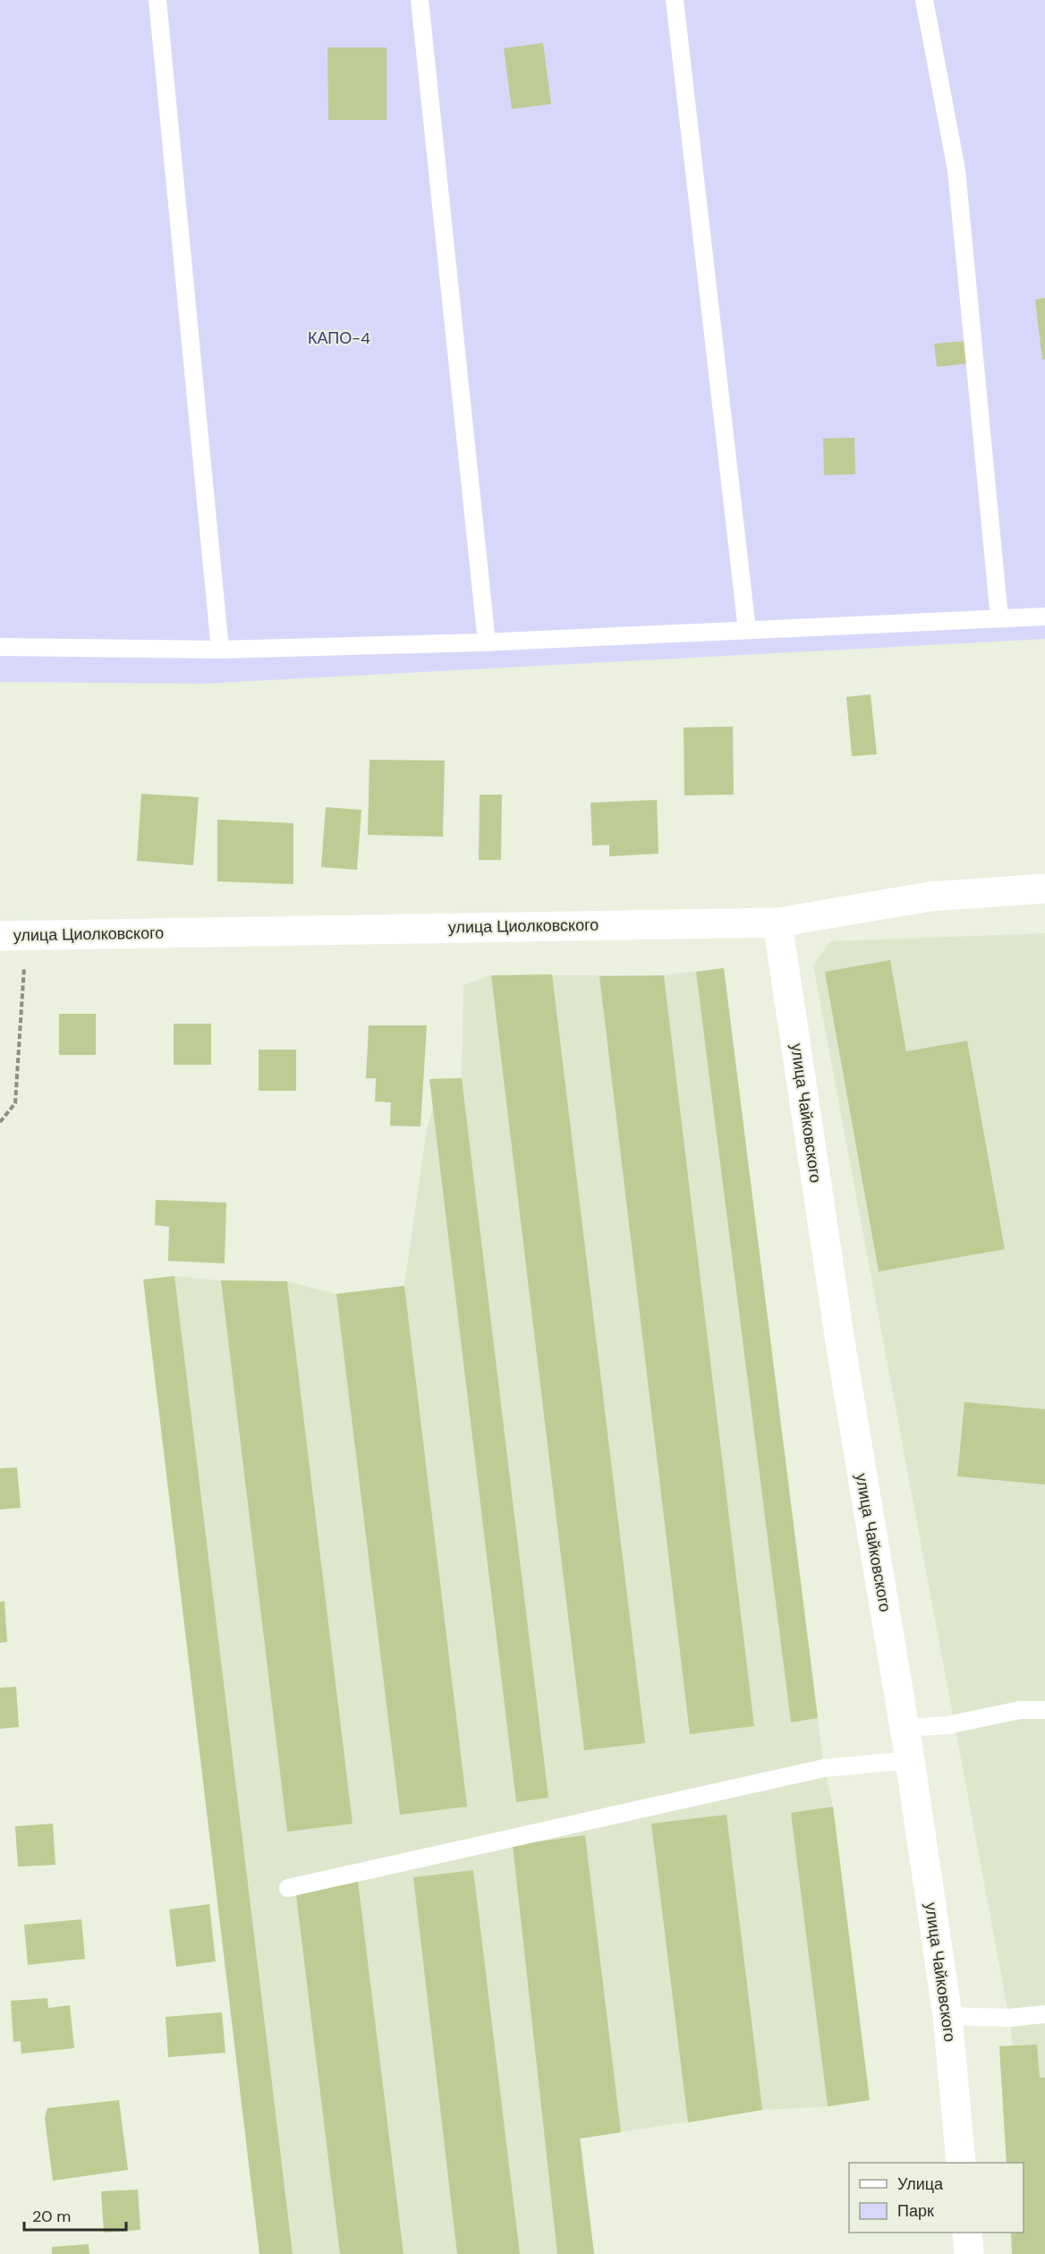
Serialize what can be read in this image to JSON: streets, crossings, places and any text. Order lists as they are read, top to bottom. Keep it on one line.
{"streets":{"street":["улица Циолковского","улица Чайковского"]},"crossings":[["улица Циолковского","улица Чайковского"]],"parks":["КАПО-4"],"legend":["Улица","Парк"],"scale_bar":"20 m"}
